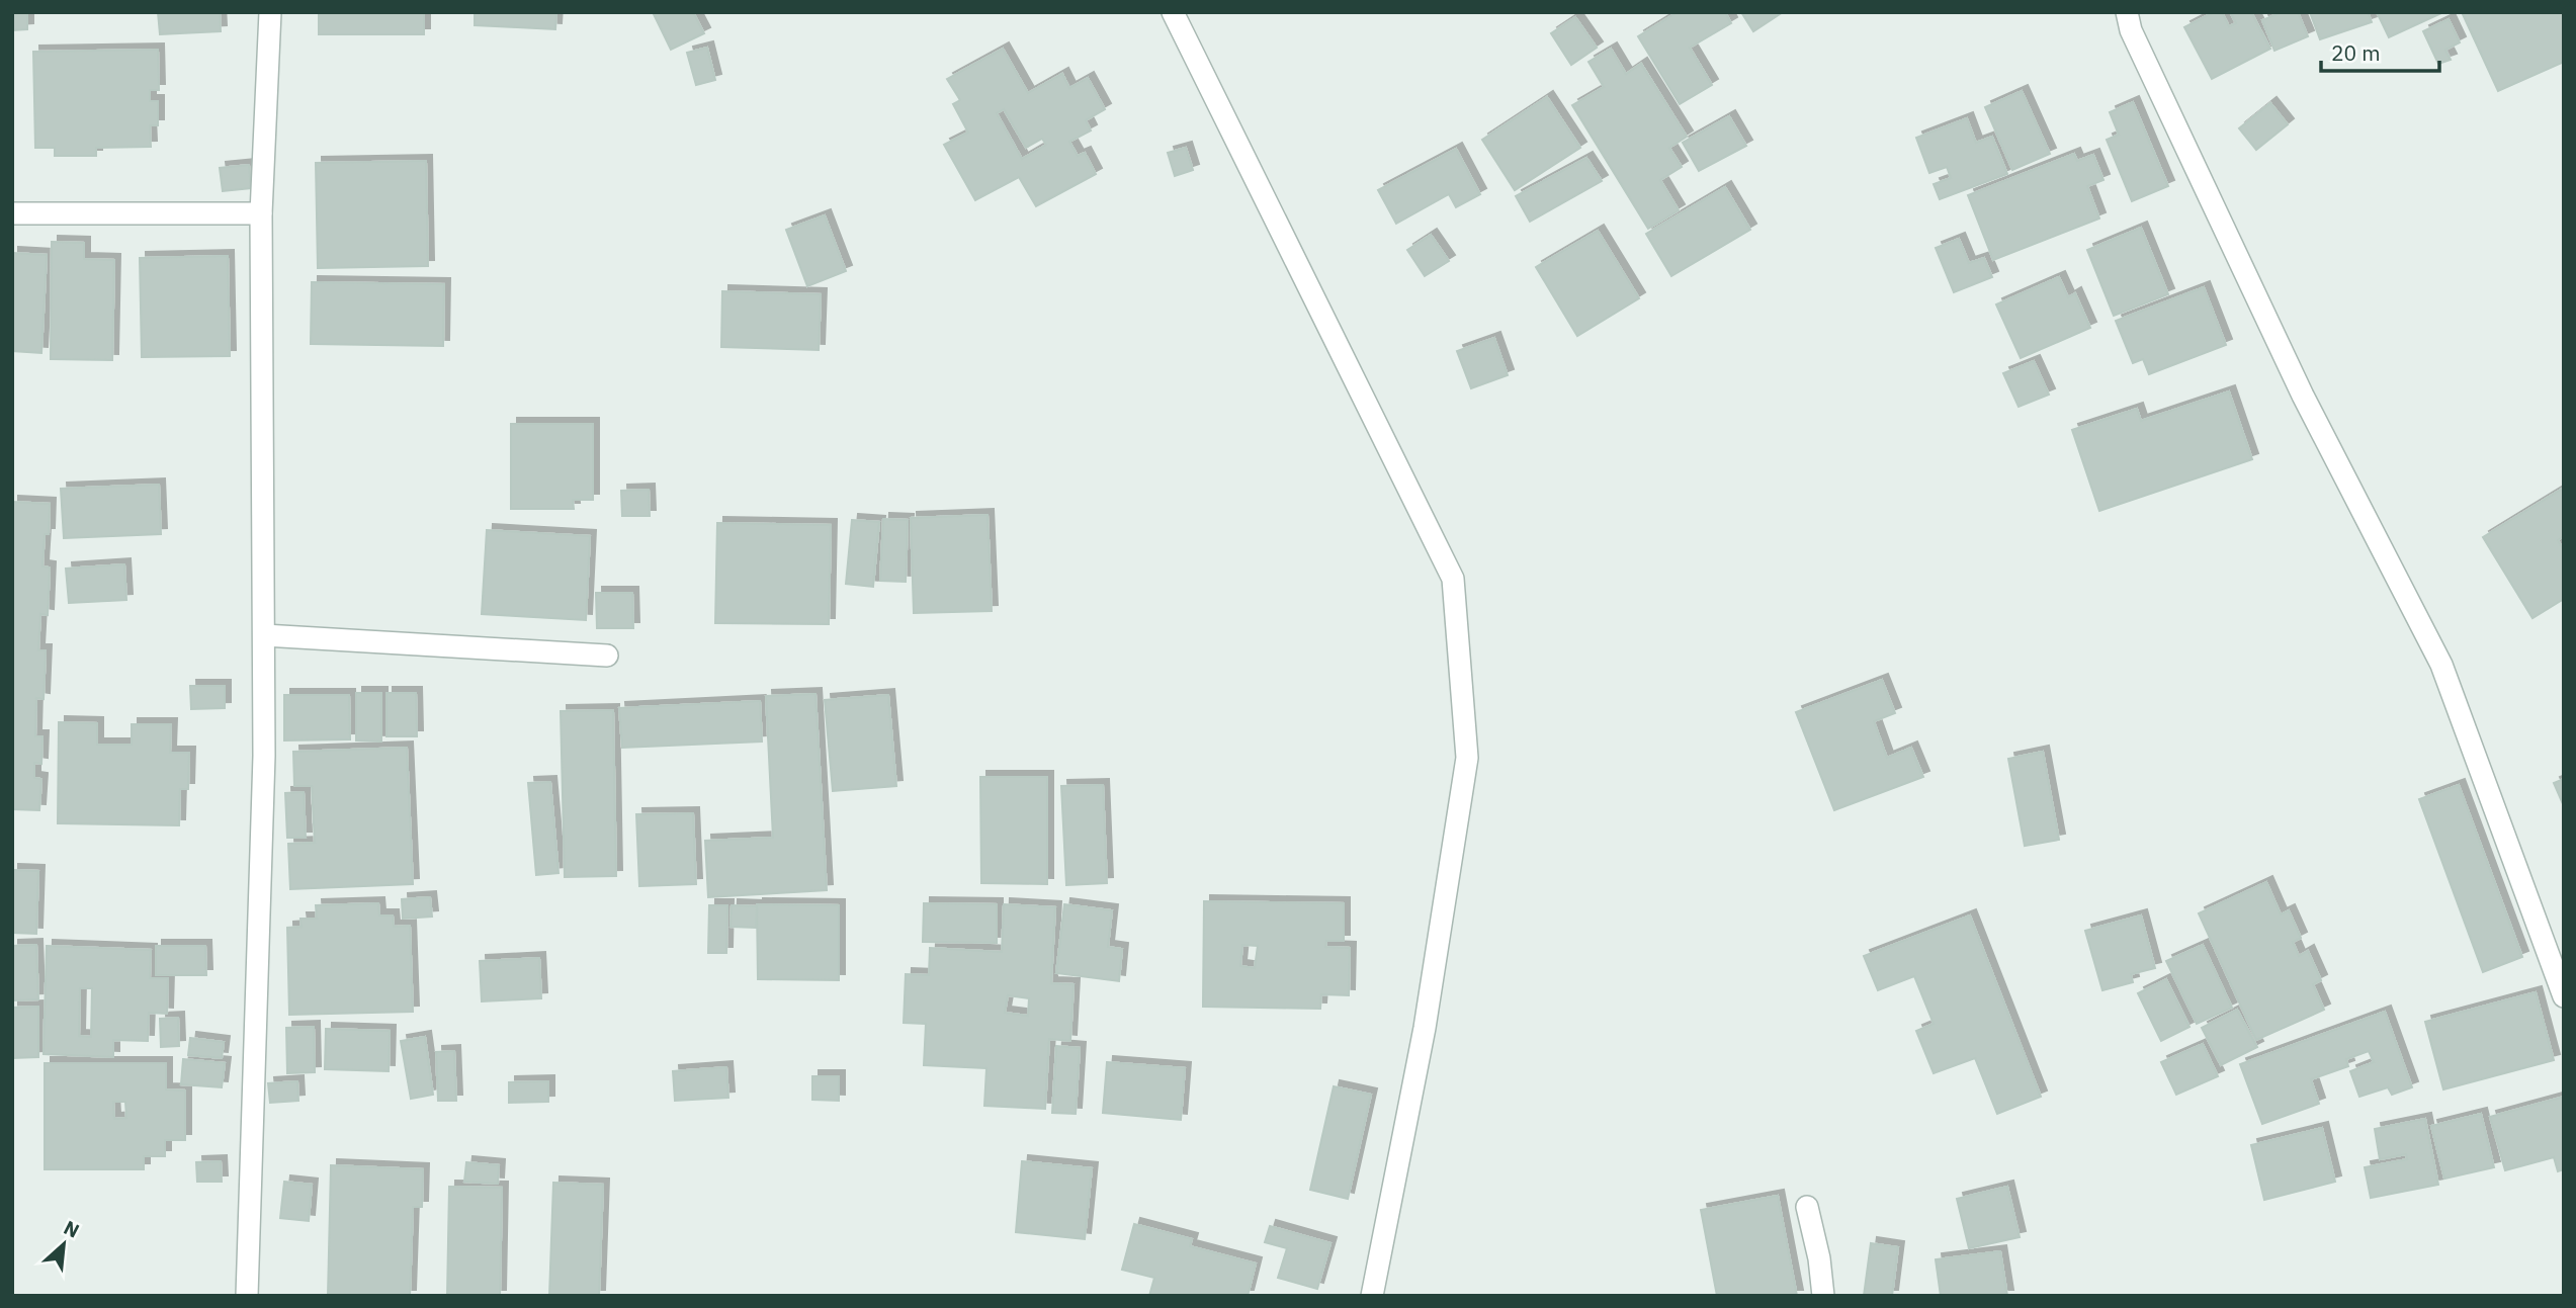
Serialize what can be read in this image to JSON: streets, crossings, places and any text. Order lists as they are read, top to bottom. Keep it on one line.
{"scale_bar":"20 m","north":"top right"}
